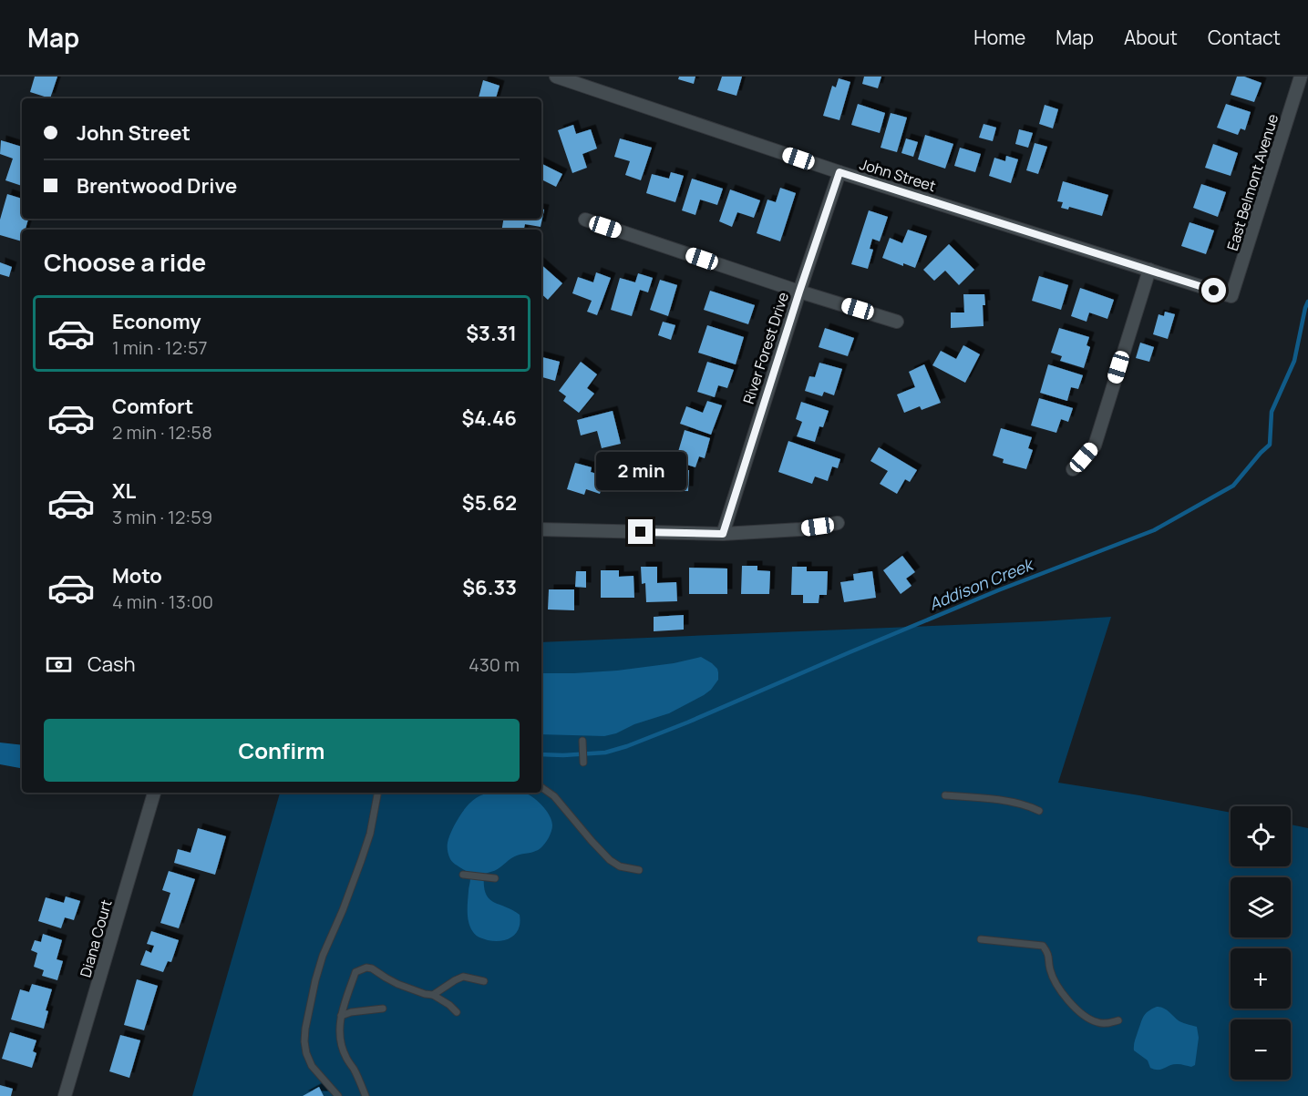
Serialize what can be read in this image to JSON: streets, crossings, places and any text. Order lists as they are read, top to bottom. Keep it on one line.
{"streets":{"street":["John Street","East Belmont Avenue","River Forest Drive","Diana Court"]},"crossings":[["John Street","East Belmont Avenue"],["John Street","River Forest Drive"]],"water":["Addison Creek"],"page":{"header":"Map","nav":["Home","Map","About","Contact"],"banner":["John Street","Brentwood Drive"],"heading":"Choose a ride","list":[{"name":"Economy","note":"1 min · 12:57","value":"$3.31"},{"name":"Comfort","note":"2 min · 12:58","value":"$4.46"},{"name":"XL","note":"3 min · 12:59","value":"$5.62"},{"name":"Moto","note":"4 min · 13:00","value":"$6.33"}],"bubble":"2 min","pay":["Cash","430 m"],"buttons":"Confirm","map_buttons":["+","−"]}}
